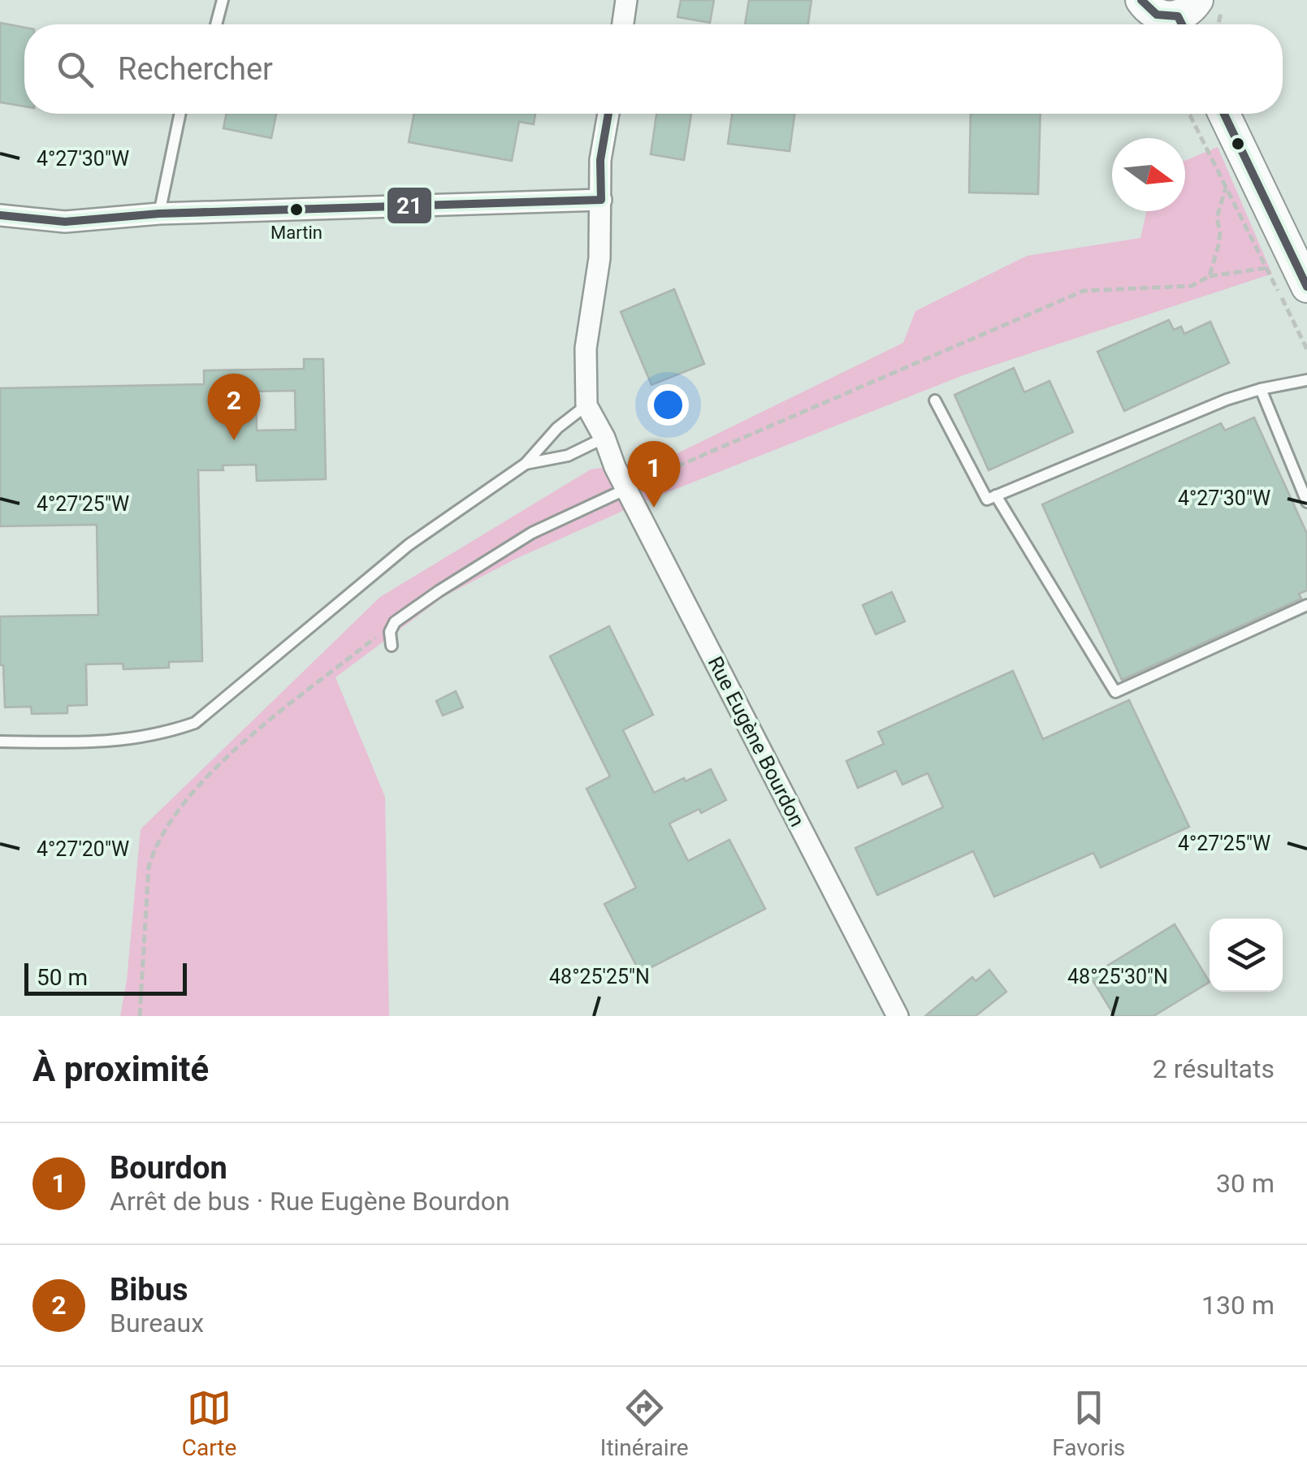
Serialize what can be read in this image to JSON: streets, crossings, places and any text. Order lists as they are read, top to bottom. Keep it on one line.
{"streets":{"street":["Rue Eugène Bourdon"]},"places":["Martin"],"lines":["transit line 21"],"scale_bar":"50 m","north":"right","page":{"search":"Rechercher","pins":["2","1"],"scale":"50 m","heading":["À proximité","2 résultats"],"list":[{"mark":"1","name":"Bourdon","note":"Arrêt de bus · Rue Eugène Bourdon","value":"30 m"},{"mark":"2","name":"Bibus","note":"Bureaux","value":"130 m"}],"nav":["Carte","Itinéraire","Favoris"]},"coordinates":["4°27'30\"W","4°27'25\"W","4°27'20\"W","48°25'25\"N","48°25'30\"N"]}
